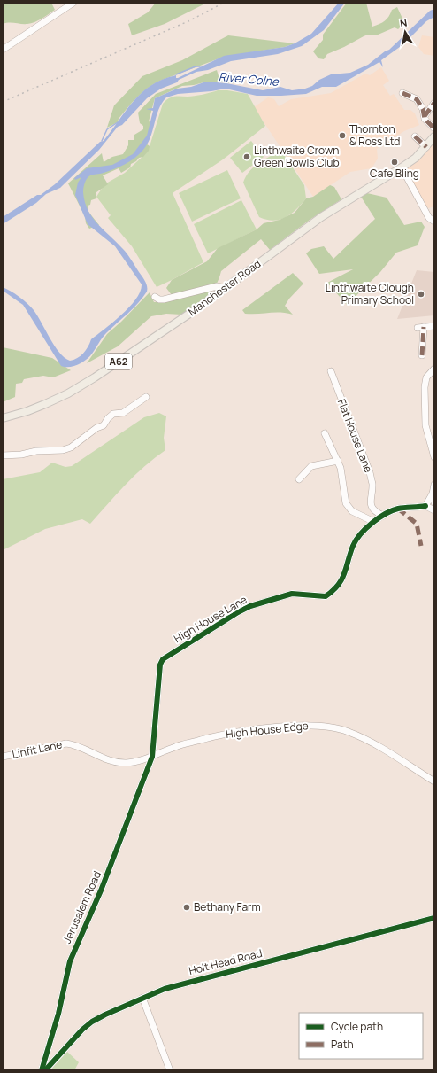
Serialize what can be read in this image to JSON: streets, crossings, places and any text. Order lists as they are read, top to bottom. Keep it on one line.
{"streets":{"main road":["Manchester Road","A62"],"street":["Flat House Lane","High House Lane","High House Edge","Linfit Lane","Jerusalem Road","Holt Head Road"]},"crossings":[["Flat House Lane","High House Lane"],["High House Lane","High House Edge"],["High House Lane","Linfit Lane"],["High House Lane","Jerusalem Road"],["High House Edge","Linfit Lane"],["High House Edge","Jerusalem Road"],["Linfit Lane","Jerusalem Road"]],"water":["River Colne"],"places":["Thornton & Ross Ltd","Linthwaite Crown Green Bowls Club","Cafe Bling","Linthwaite Clough Primary School","Bethany Farm"],"legend":["Cycle path","Path"],"north":"top"}
